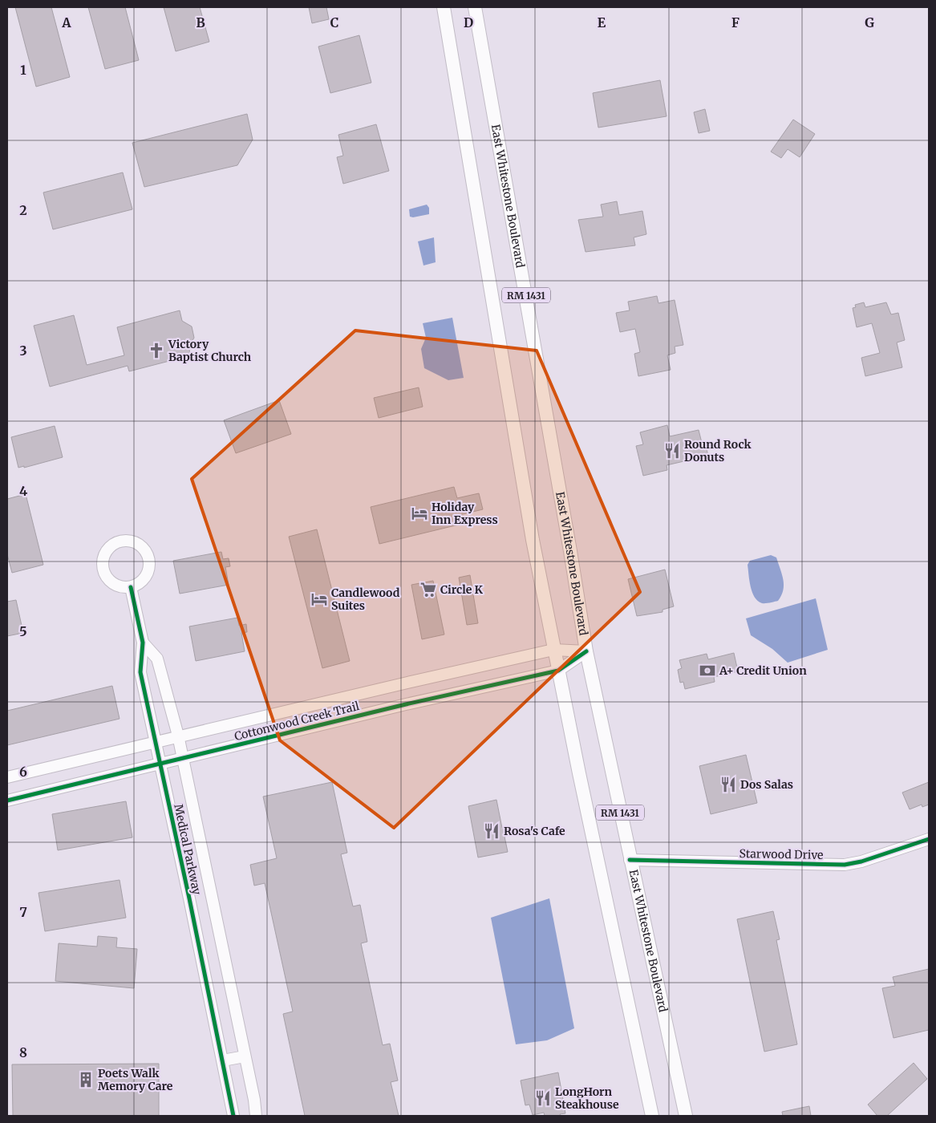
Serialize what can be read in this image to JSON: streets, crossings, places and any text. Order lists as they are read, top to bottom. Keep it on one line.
{"streets":{"main road":["East Whitestone Boulevard","RM 1431"],"street":["Cottonwood Creek Trail","Medical Parkway","Starwood Drive"]},"crossings":[["East Whitestone Boulevard","Cottonwood Creek Trail"],["East Whitestone Boulevard","Starwood Drive"],["RM 1431","Cottonwood Creek Trail"],["Cottonwood Creek Trail","Medical Parkway"]],"places":{"church":["Victory Baptist Church"],"restaurant":["Round Rock Donuts","Dos Salas","Rosa's Cafe","LongHorn Steakhouse"],"hotel":["Holiday Inn Express","Candlewood Suites"],"supermarket":["Circle K"],"bank":["A+ Credit Union"],"building":["Poets Walk Memory Care"]},"grid":{"columns":["A","B","C","D","E","F","G"],"rows":["1","2","3","4","5","6","7","8"]}}
